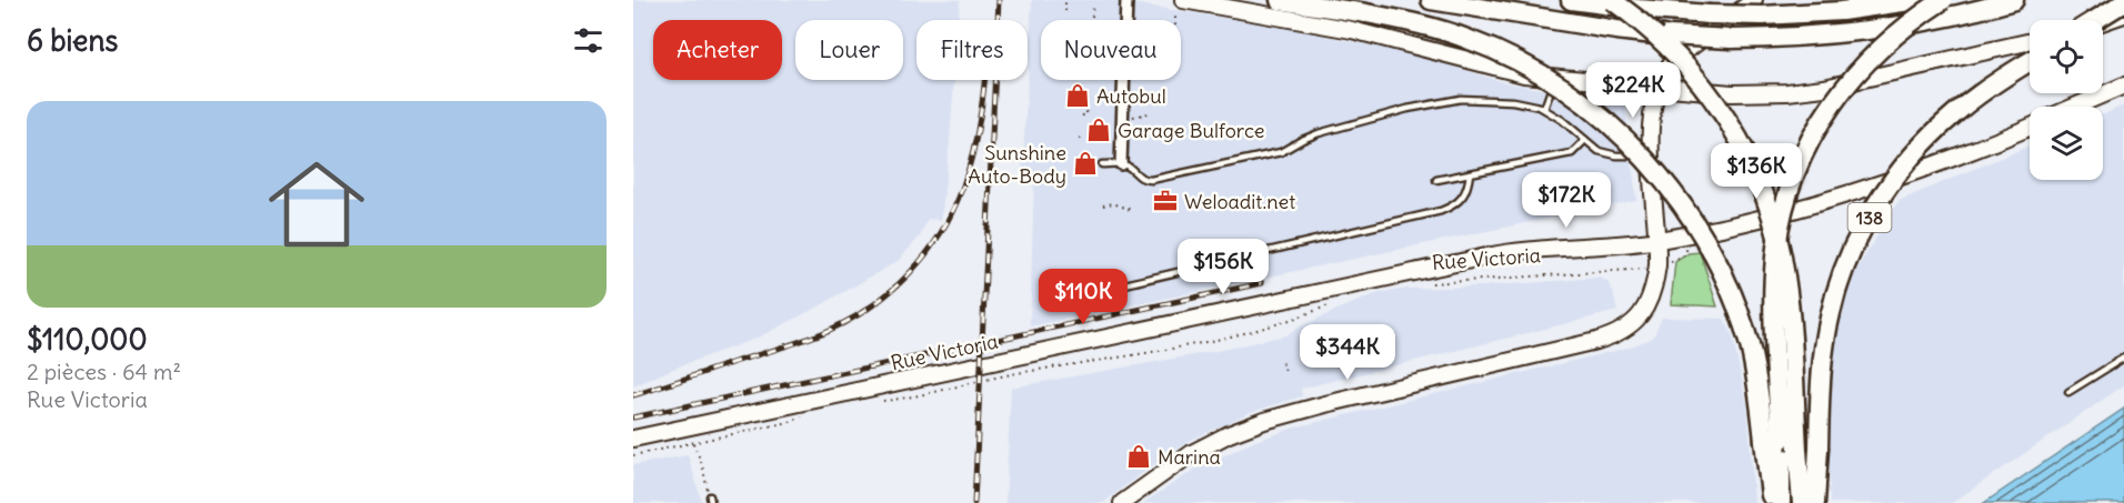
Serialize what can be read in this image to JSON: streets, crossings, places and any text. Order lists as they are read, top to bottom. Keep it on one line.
{"streets":{"highway":["138"],"main road":["Rue Victoria"]},"places":{"shop":["Autobul","Garage Bulforce","Sunshine Auto-Body","Marina"],"office":["Weloadit.net"]},"page":{"heading":"6 biens","chip":["Acheter","Louer","Filtres","Nouveau"],"price":["$224K","$136K","$172K","$156K","$110K","$344K"],"list":[{"name":"$110,000","note":"2 pièces · 64 m² · Rue Victoria"}]}}
